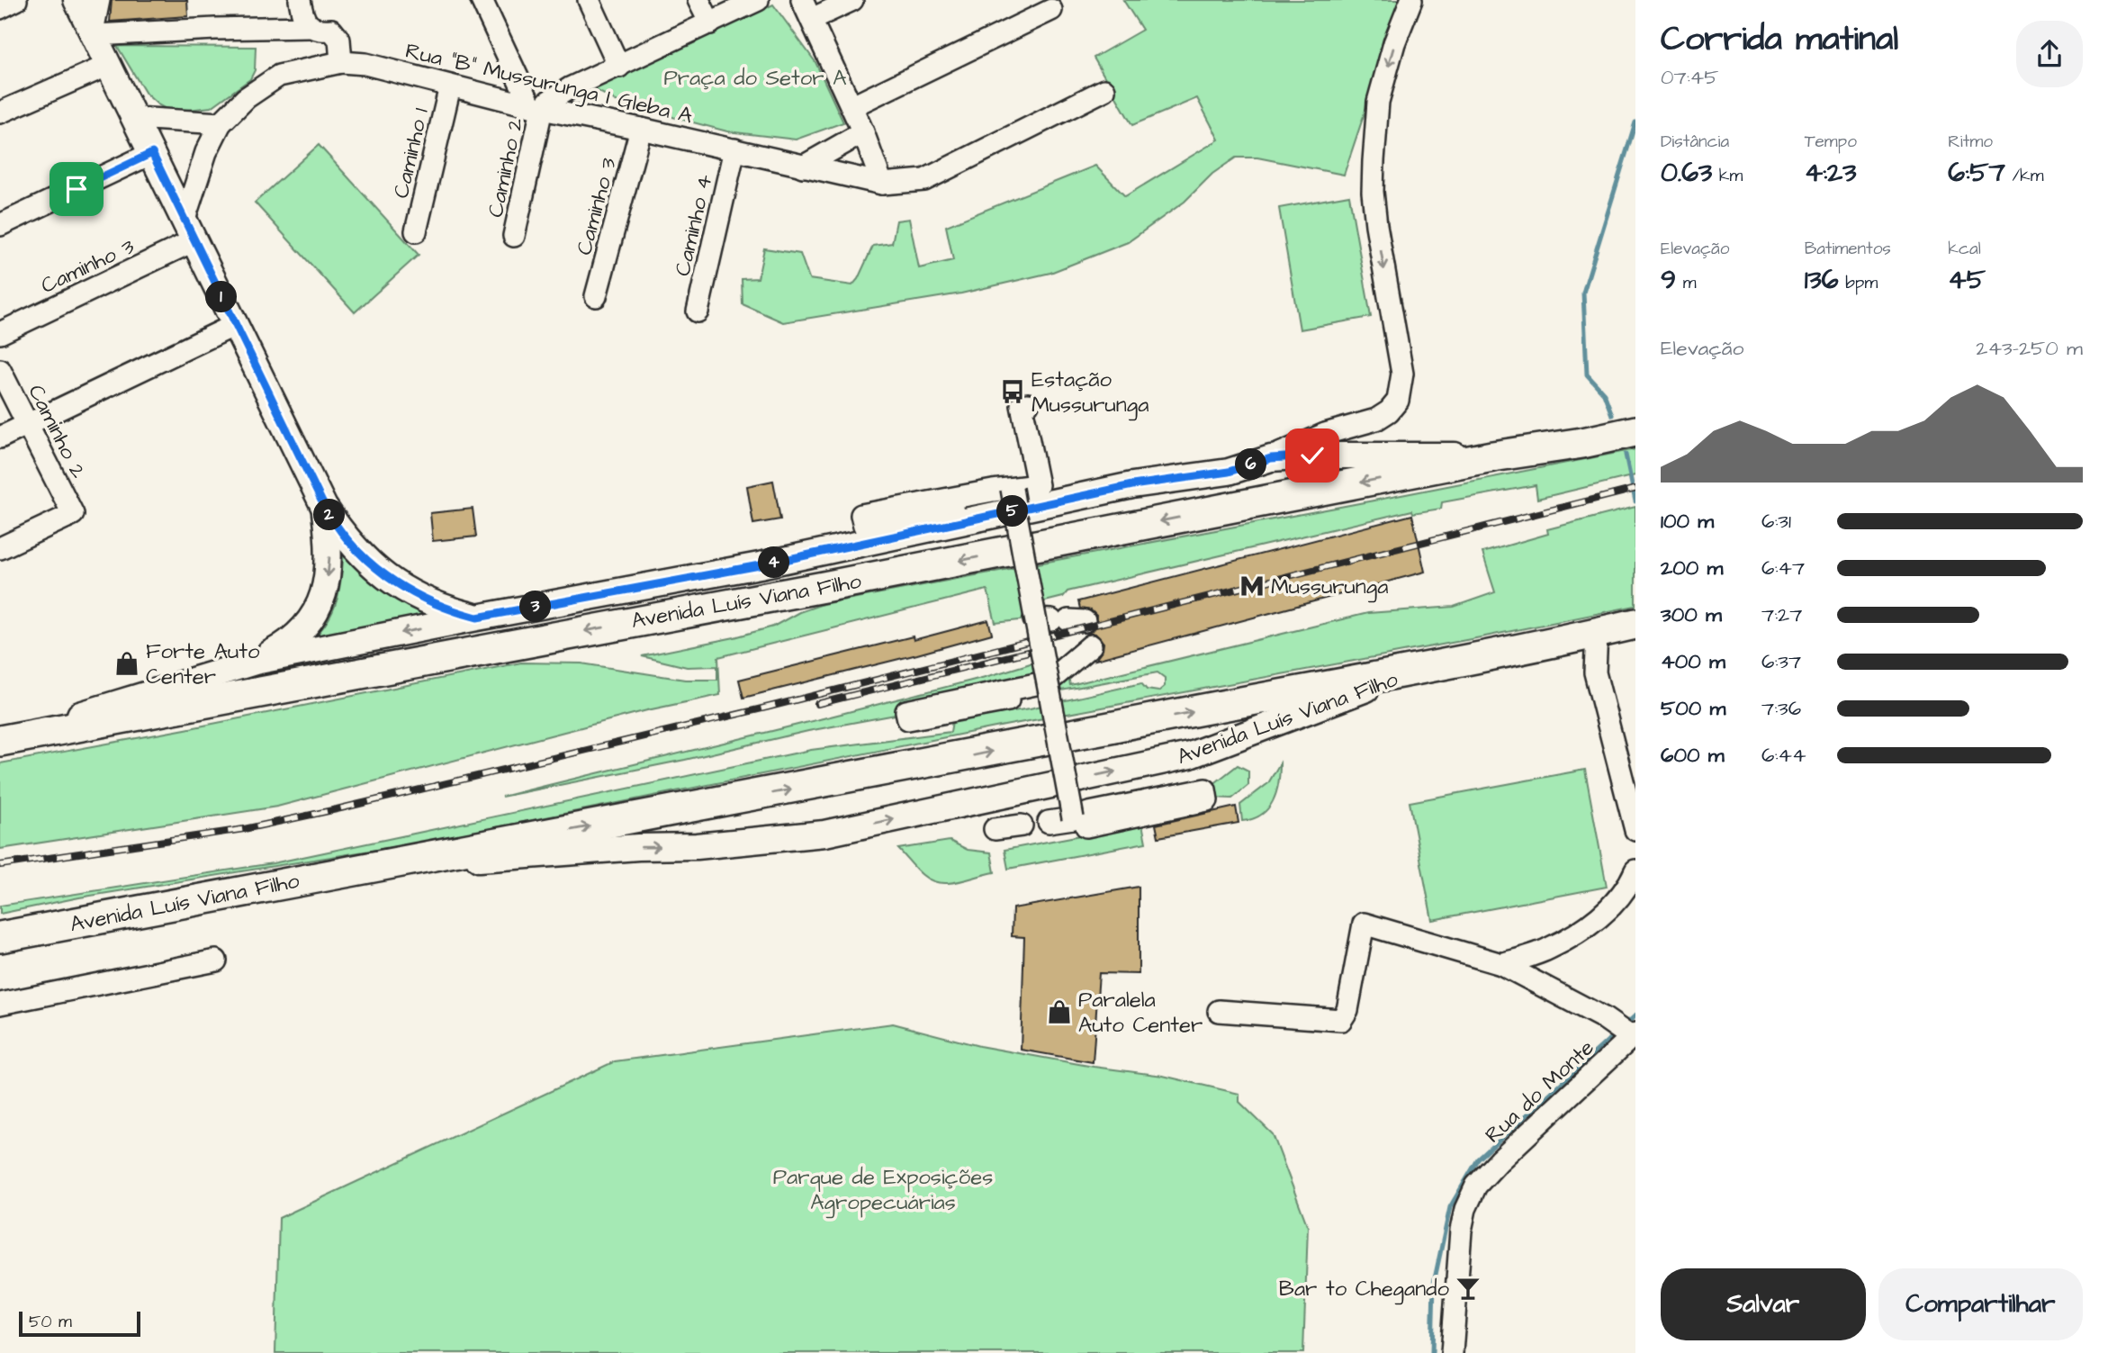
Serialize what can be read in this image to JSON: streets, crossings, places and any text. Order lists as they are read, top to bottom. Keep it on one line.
{"streets":{"highway":["Avenida Luís Viana Filho"],"street":["Rua \"B\" Mussurunga I Gleba A","Caminho 1","Caminho 2","Caminho 3","Caminho 4","Rua do Monte"]},"crossings":[["Rua \"B\" Mussurunga I Gleba A","Caminho 1"],["Rua \"B\" Mussurunga I Gleba A","Caminho 2"],["Rua \"B\" Mussurunga I Gleba A","Caminho 3"],["Rua \"B\" Mussurunga I Gleba A","Caminho 4"]],"parks":["Praça do Setor A","Parque de Exposições Agropecuárias"],"places":{"bus stop":["Estação Mussurunga"],"metro station":["Mussurunga"],"shop":["Forte Auto Center","Paralela Auto Center"],"bar":["Bar to Chegando"]},"scale_bar":"50 m","page":{"heading":["Corrida matinal","07:45"],"stats":[["Distância","0.63 km"],["Tempo","4:23"],["Ritmo","6:57 /km"],["Elevação","9 m"],["Batimentos","136 bpm"],["kcal","45"]],"pins":["1","6","5","2","4","3"],"chart":["Elevação","243–250 m"],"list":[{"name":"100 m","note":"6:31"},{"name":"200 m","note":"6:47"},{"name":"300 m","note":"7:27"},{"name":"400 m","note":"6:37"},{"name":"500 m","note":"7:36"},{"name":"600 m","note":"6:44"}],"buttons":["Salvar","Compartilhar"],"scale":"50 m"}}
